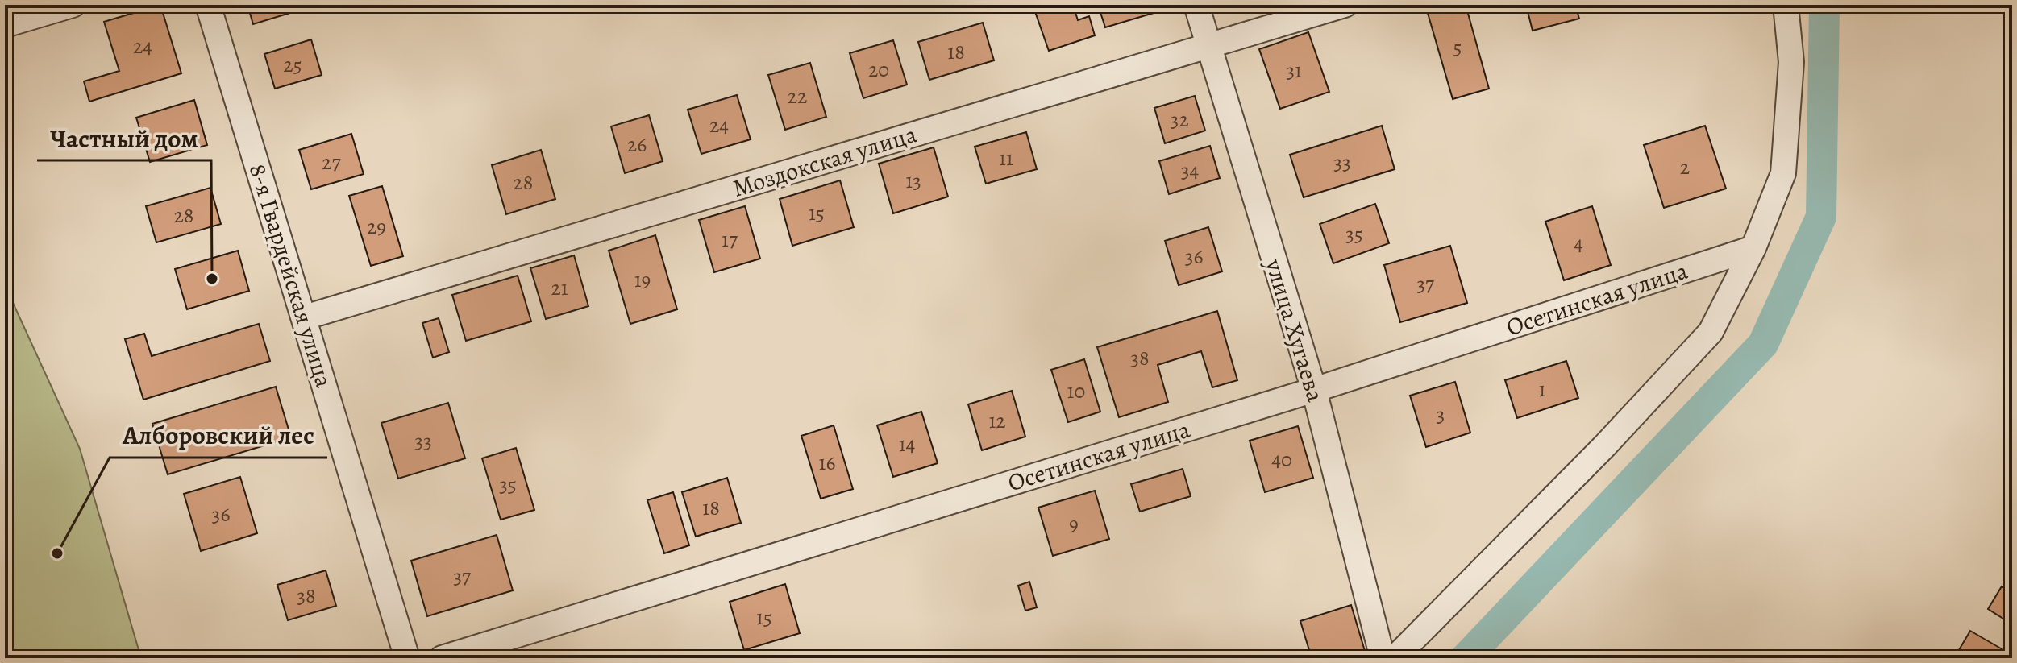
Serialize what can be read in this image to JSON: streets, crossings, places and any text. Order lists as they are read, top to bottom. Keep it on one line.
{"streets":{"street":["Моздокская улица","8-я Гвардейская улица","Осетинская улица","улица Хугаева"]},"crossings":[["Моздокская улица","8-я Гвардейская улица"],["Моздокская улица","улица Хугаева"],["Осетинская улица","улица Хугаева"]],"places":["Частный дом","Алборовский лес"],"house_numbers":["24","5","18","25","20","31","22","32","24","26","11","27","33","2","34","13","28","15","28","29","35","17","4","36","19","37","21","38","1","10","3","12","33","14","40","16","35","18","36","9","37","38","15"]}
